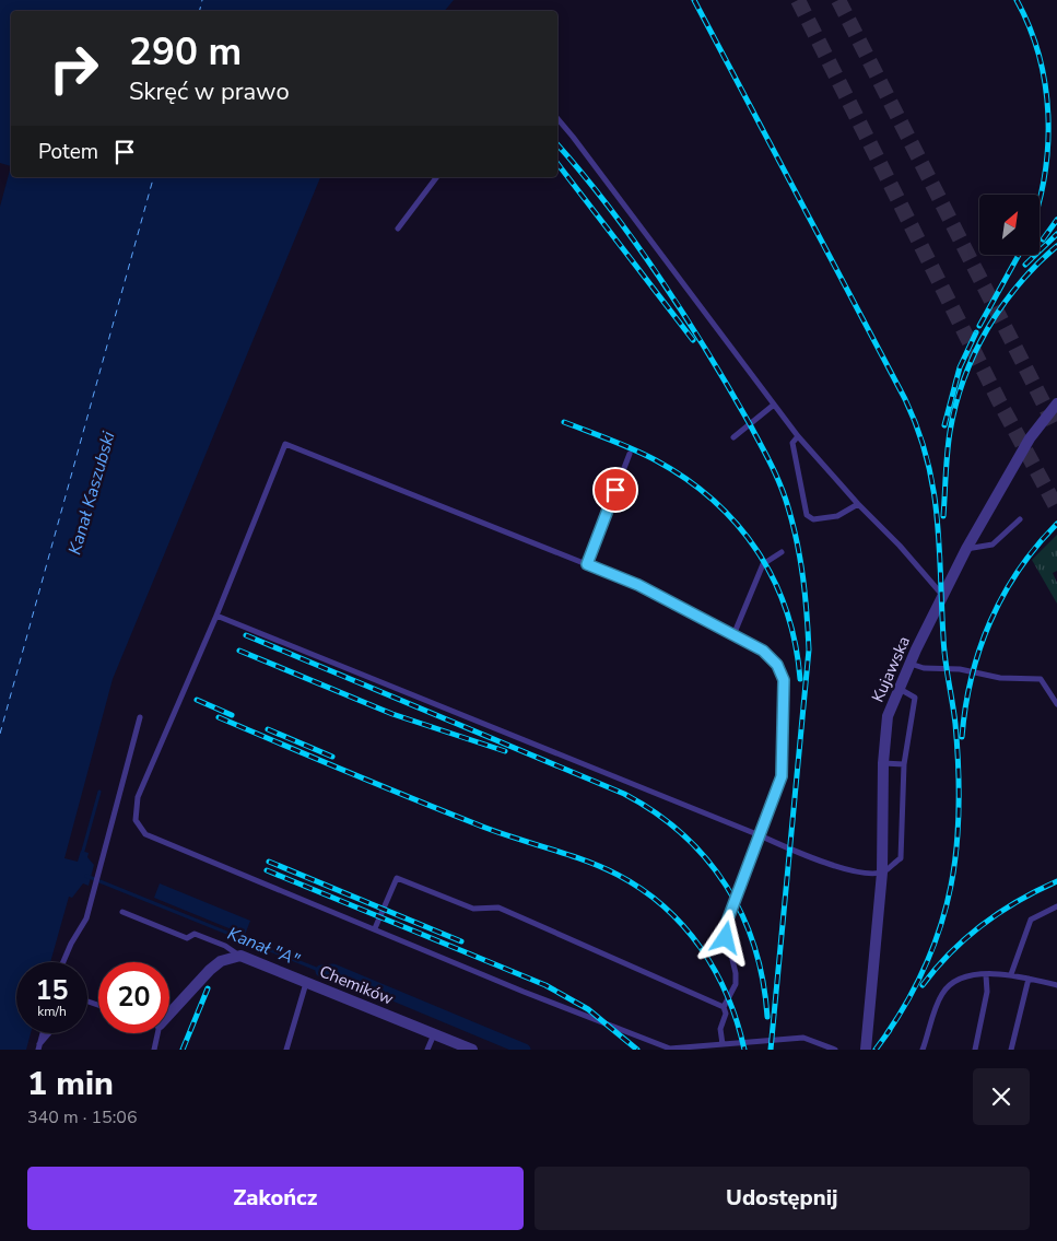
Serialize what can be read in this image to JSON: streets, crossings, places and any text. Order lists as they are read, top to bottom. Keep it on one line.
{"streets":{"street":["Kujawska","Chemików"]},"water":["Kanał Kaszubski","Kanał \"A\""],"north":"top right","page":{"turn":["290 m","Skręć w prawo"],"then":"Potem","speed":"15 km/h","limit":"20","heading":["1 min","340 m · 15:06"],"buttons":["Zakończ","Udostępnij"]}}
